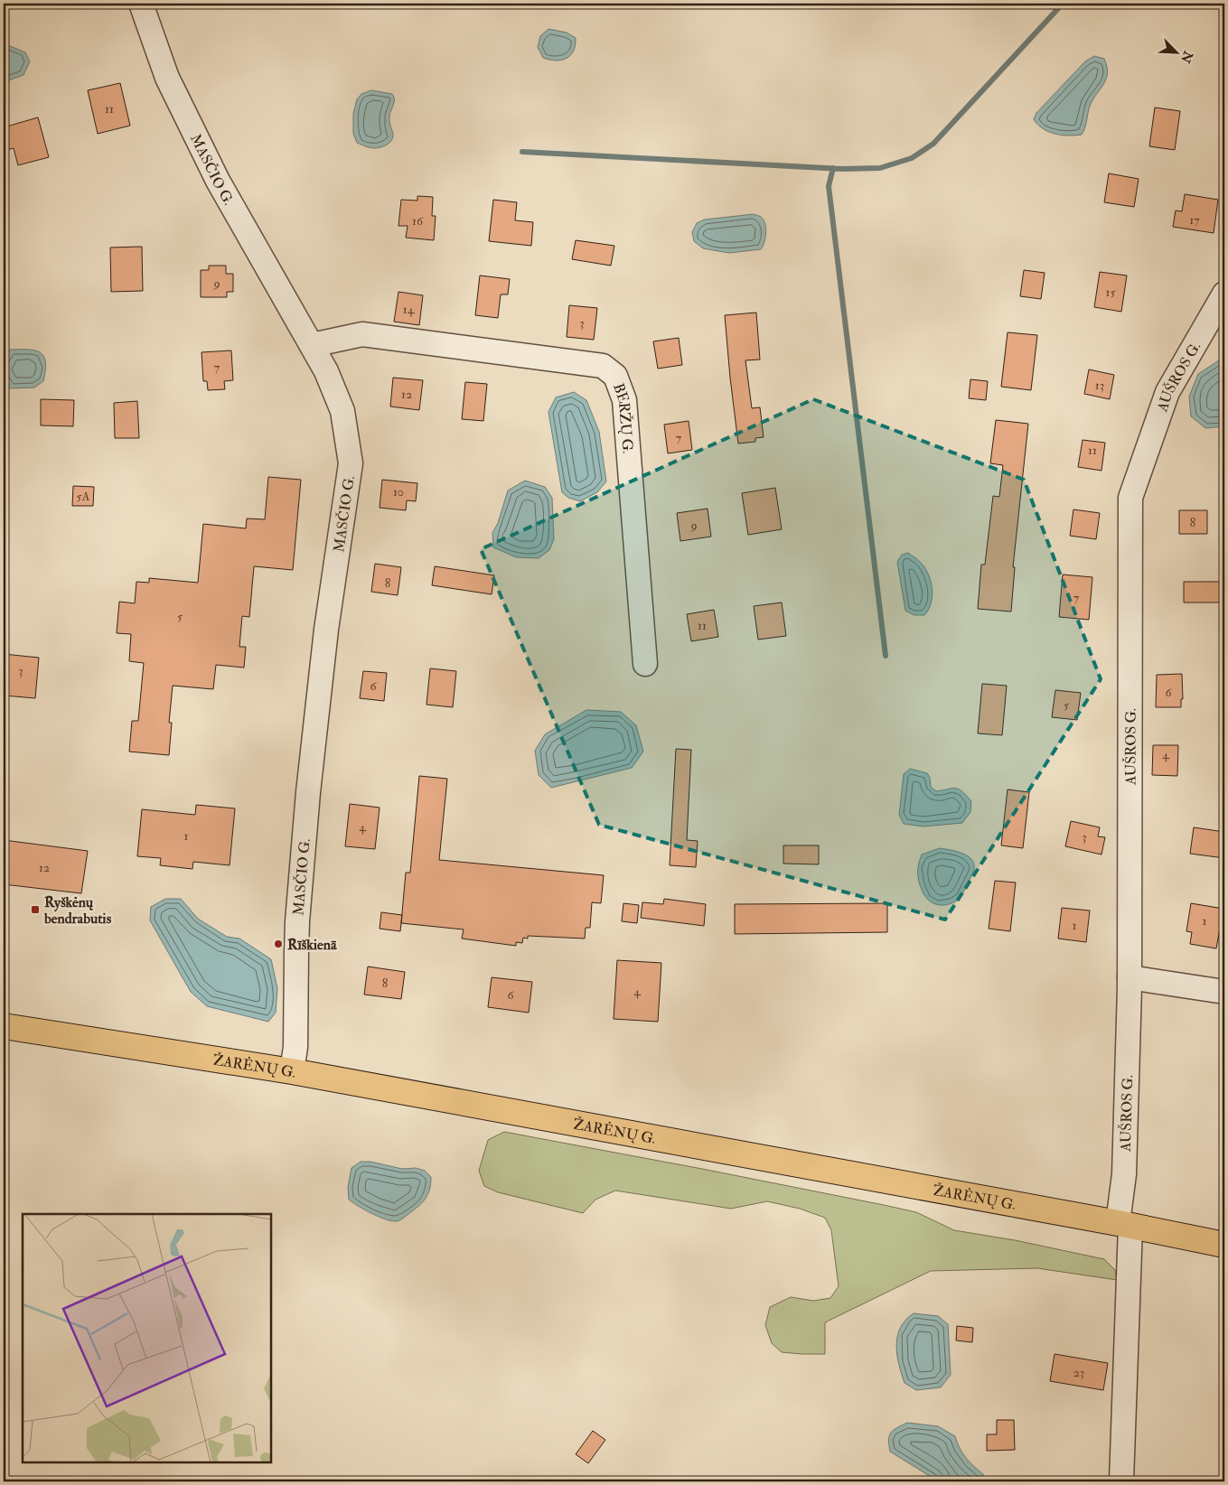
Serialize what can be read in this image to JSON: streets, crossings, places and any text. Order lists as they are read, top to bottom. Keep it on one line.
{"streets":{"main road":["ŽARĖNŲ G."],"street":["MASČIO G.","AUŠROS G.","BERŽŲ G."]},"crossings":[["MASČIO G.","BERŽŲ G."],["MASČIO G.","ŽARĖNŲ G."],["AUŠROS G.","ŽARĖNŲ G."]],"places":{"transit":["Ryškėnų bendrabutis"],"other":["Rīškienā"]},"house_numbers":["11","17","16","9","15","14","3","7","13","12","7","11","10","5A","8","9","8","7","5","11","3","6","6","5","4","4","1","3","12","1","1","8","4","6","23"],"north":"bottom right"}
